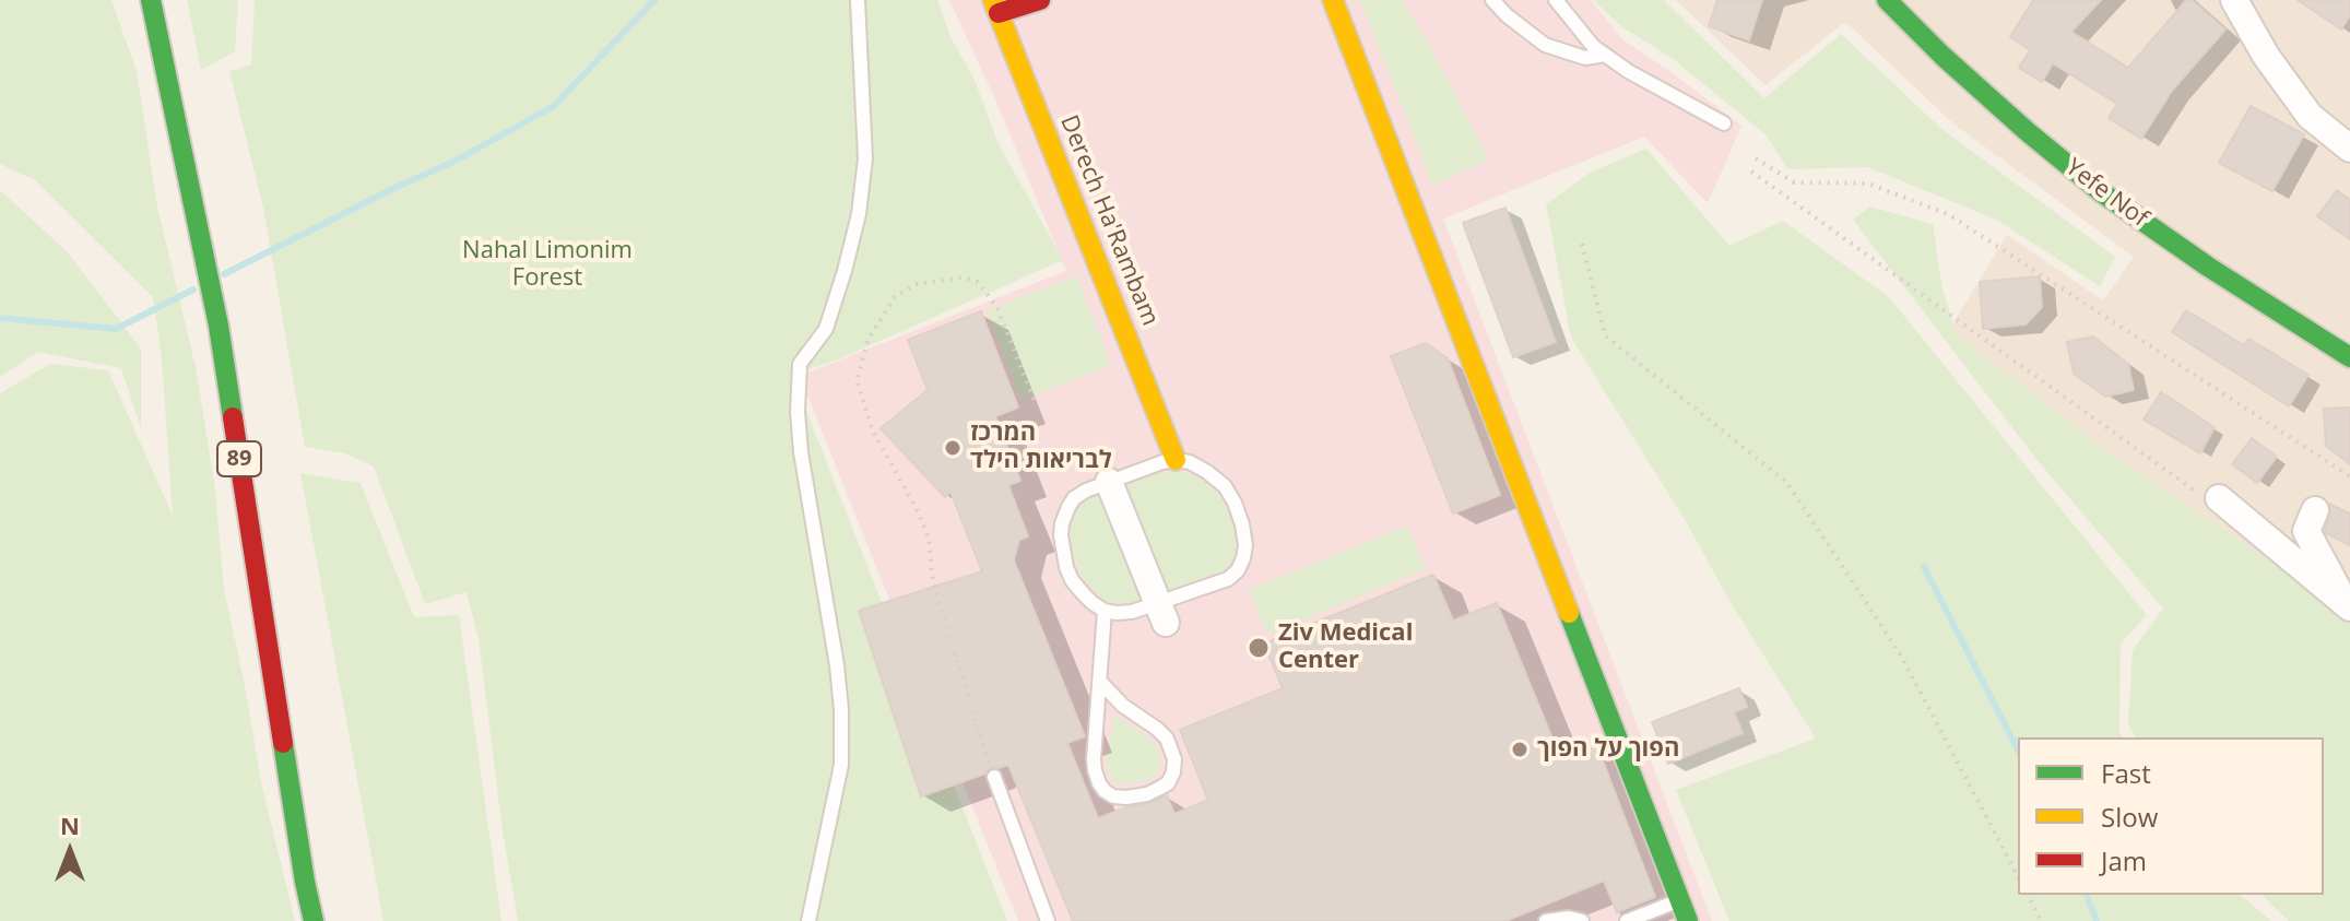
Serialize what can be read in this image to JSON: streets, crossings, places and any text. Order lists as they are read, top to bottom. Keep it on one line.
{"streets":{"main road":["Yefe Nof","Derech Ha'Rambam","89"]},"parks":["Nahal Limonim Forest"],"places":["המרכז לבריאות הילד","Ziv Medical Center","הפוך על הפוך"],"legend":["Fast","Slow","Jam"],"north":"top"}
